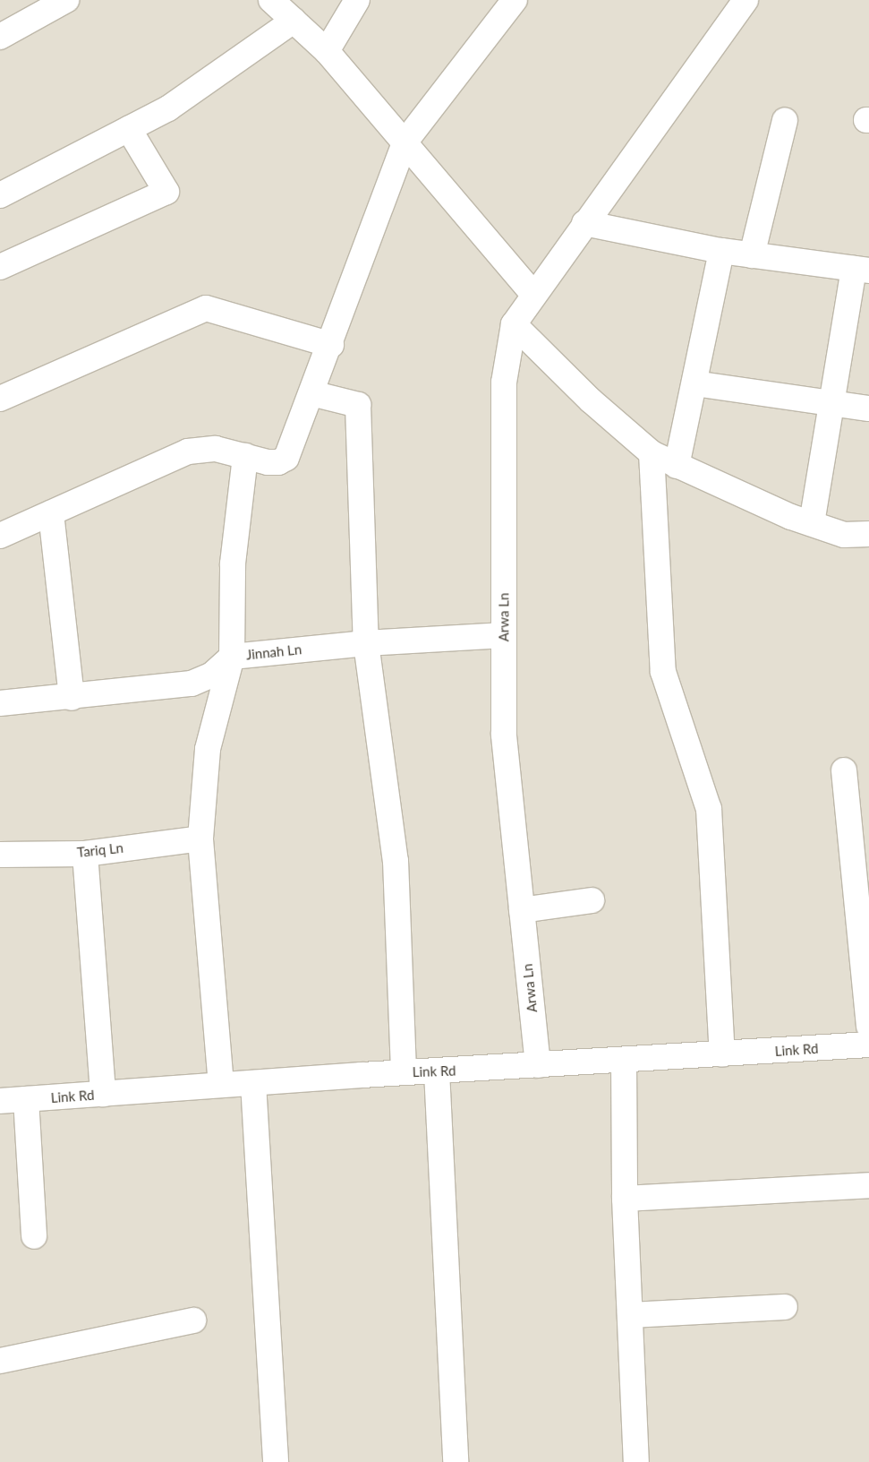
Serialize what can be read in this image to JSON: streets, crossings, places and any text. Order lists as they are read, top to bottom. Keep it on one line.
{"streets":{"street":["Arwa Ln","Jinnah Ln","Tariq Ln","Link Rd"]},"crossings":[["Arwa Ln","Jinnah Ln"],["Arwa Ln","Link Rd"]]}
